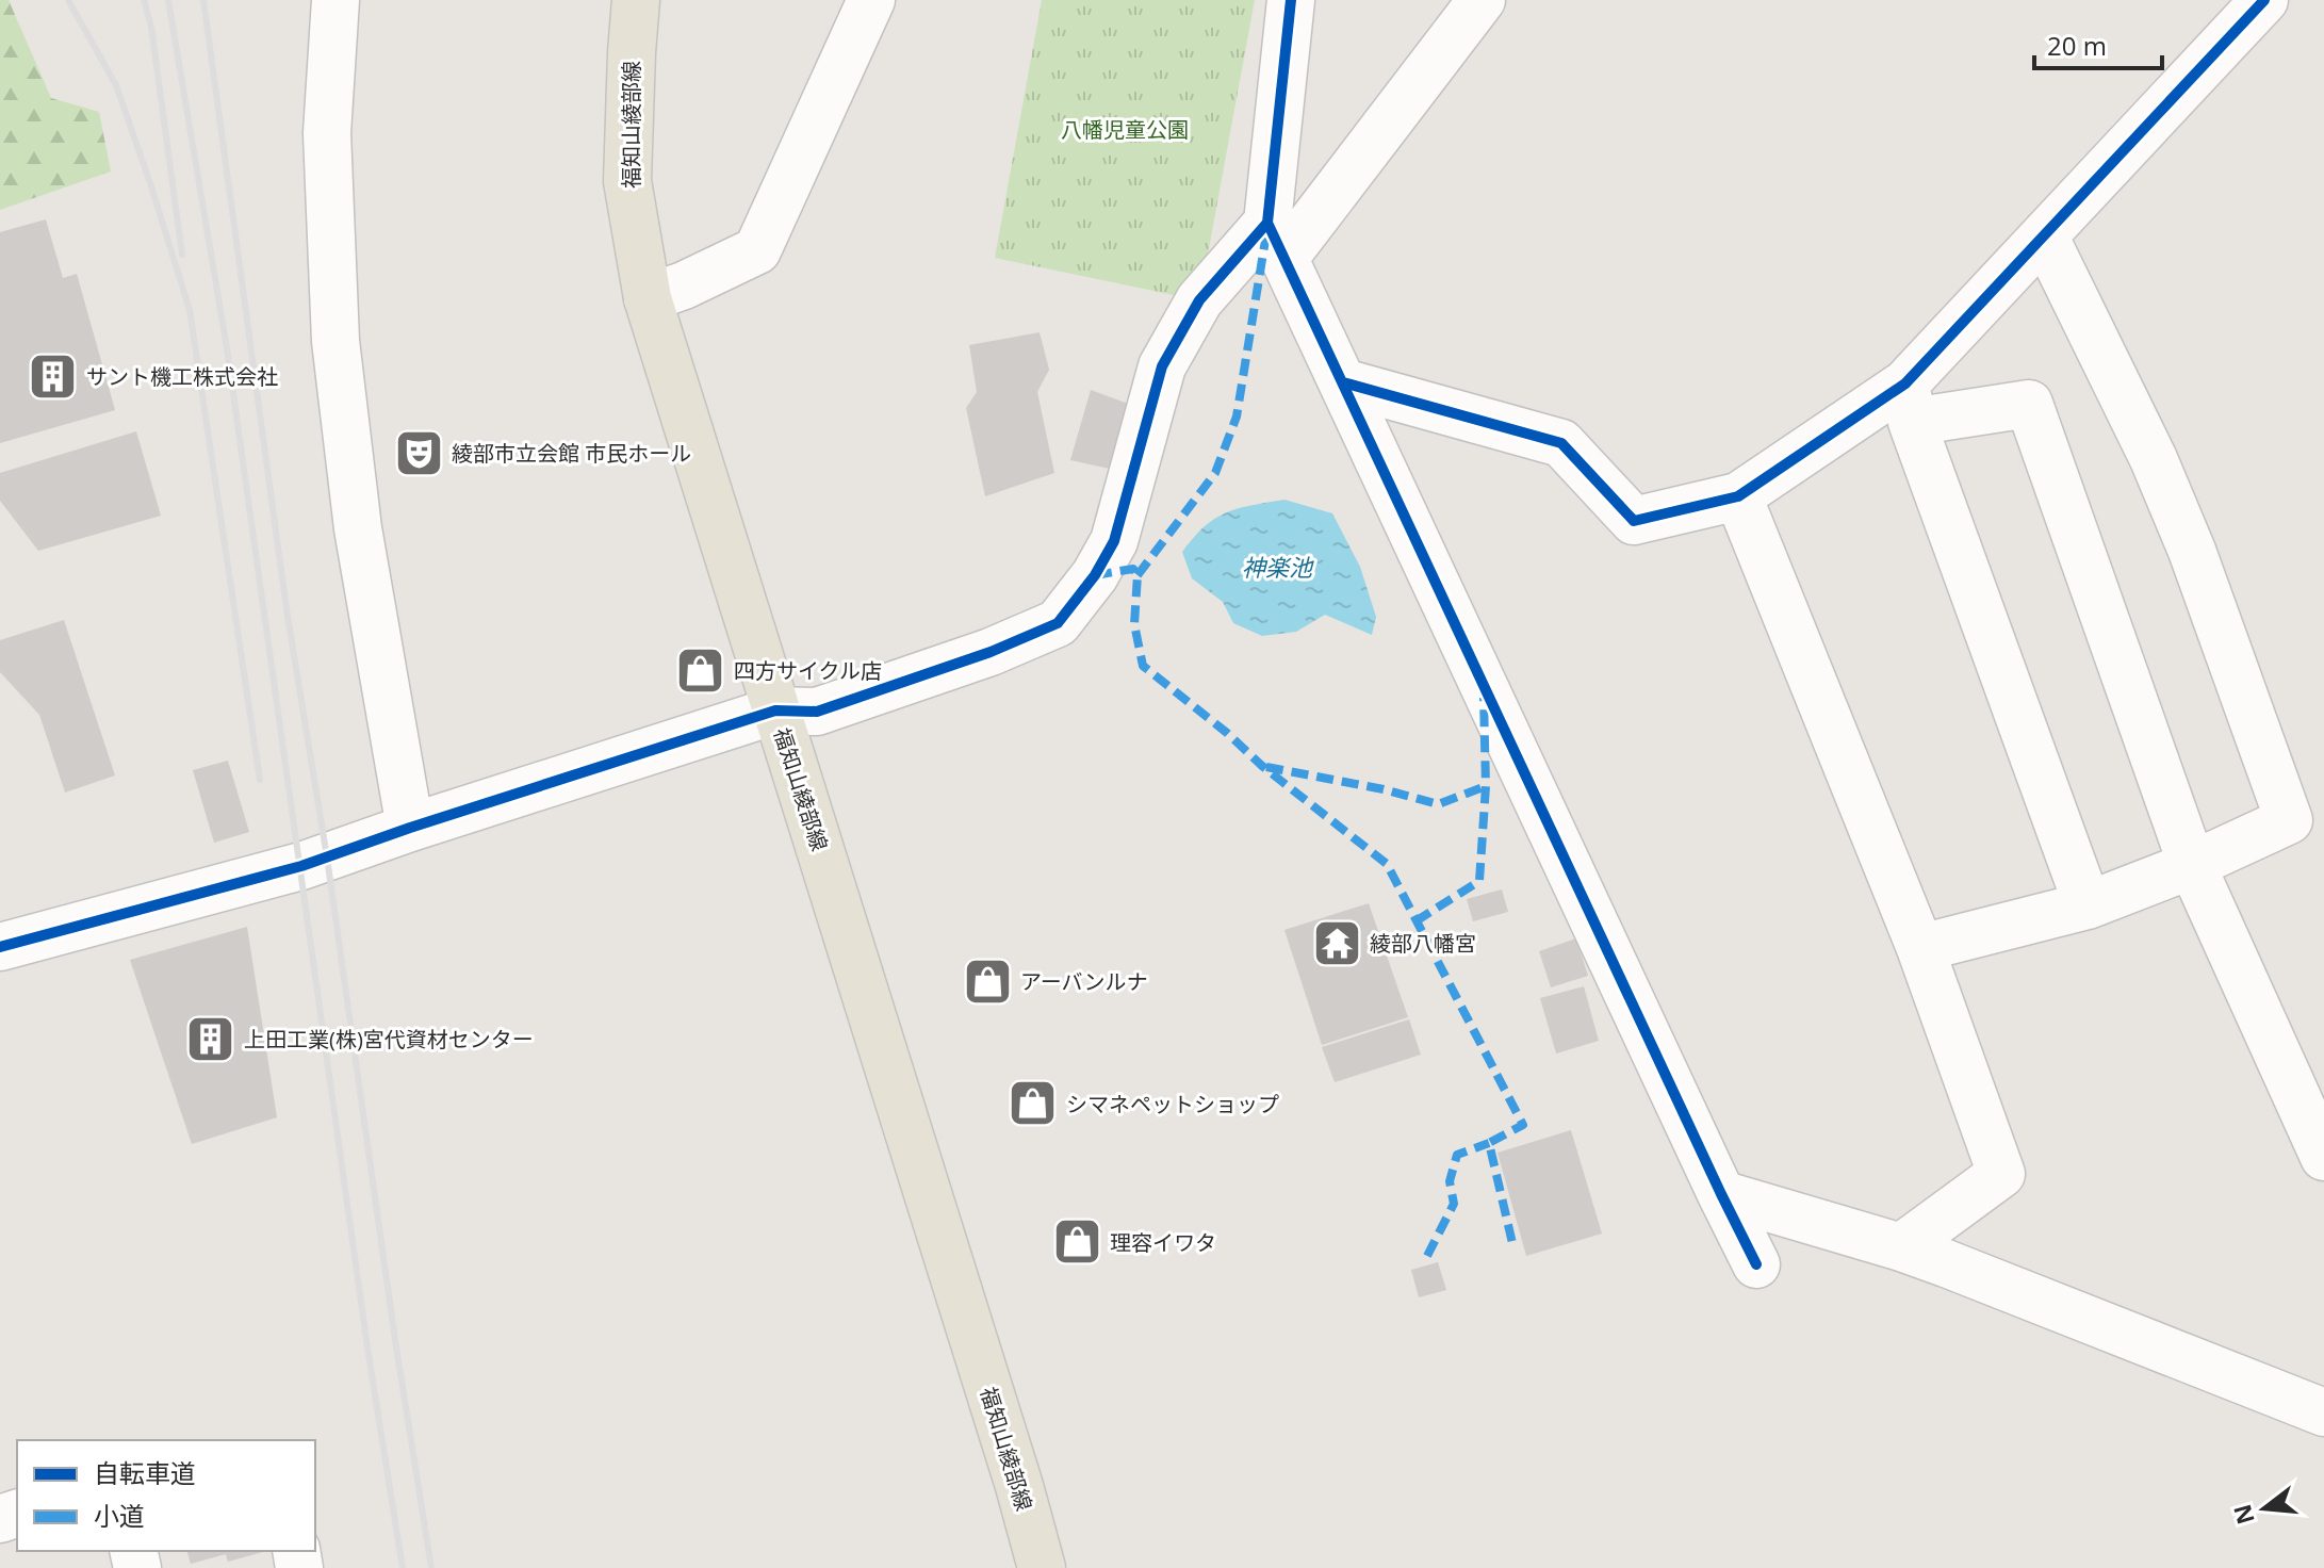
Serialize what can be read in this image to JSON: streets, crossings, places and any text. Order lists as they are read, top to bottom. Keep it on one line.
{"streets":{"main road":["福知山綾部線"]},"water":["神楽池"],"parks":["八幡児童公園"],"places":{"building":["サント機工株式会社","上田工業(株)宮代資材センター"],"theatre":["綾部市立会館 市民ホール"],"shop":["四方サイクル店","アーバンルナ","シマネペットショップ","理容イワタ"],"temple":["綾部八幡宮"]},"legend":["自転車道","小道"],"scale_bar":"20 m","north":"left"}
